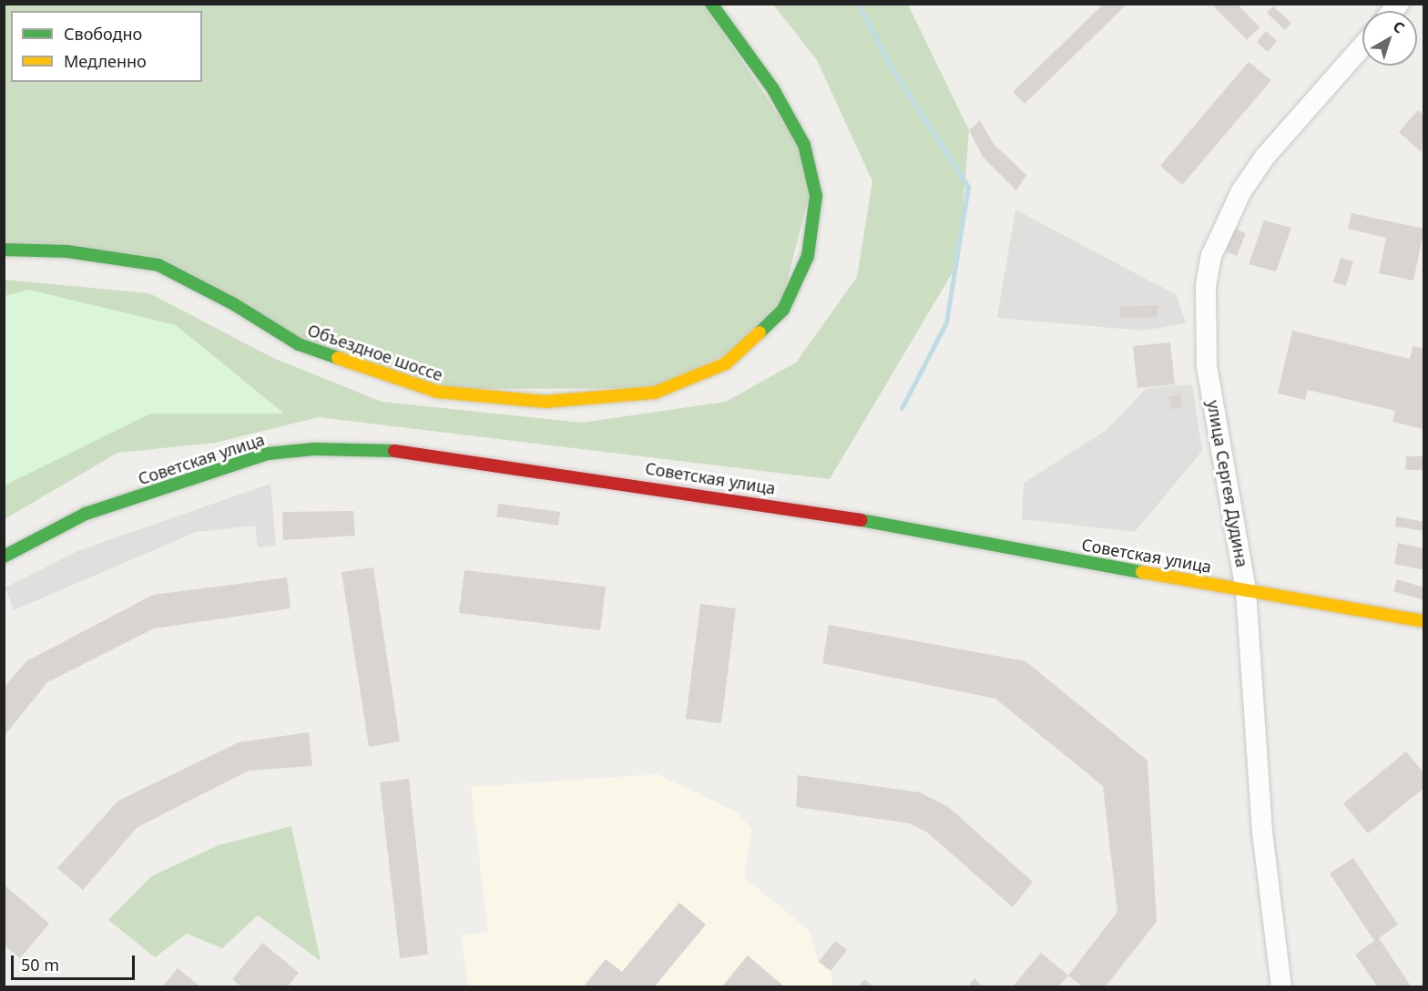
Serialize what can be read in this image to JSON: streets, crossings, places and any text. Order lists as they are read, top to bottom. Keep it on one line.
{"streets":{"street":["Объездное шоссе","Советская улица","улица Сергея Дудина"]},"crossings":[["Советская улица","улица Сергея Дудина"]],"legend":["Свободно","Медленно"],"scale_bar":"50 m","north":"top right"}
